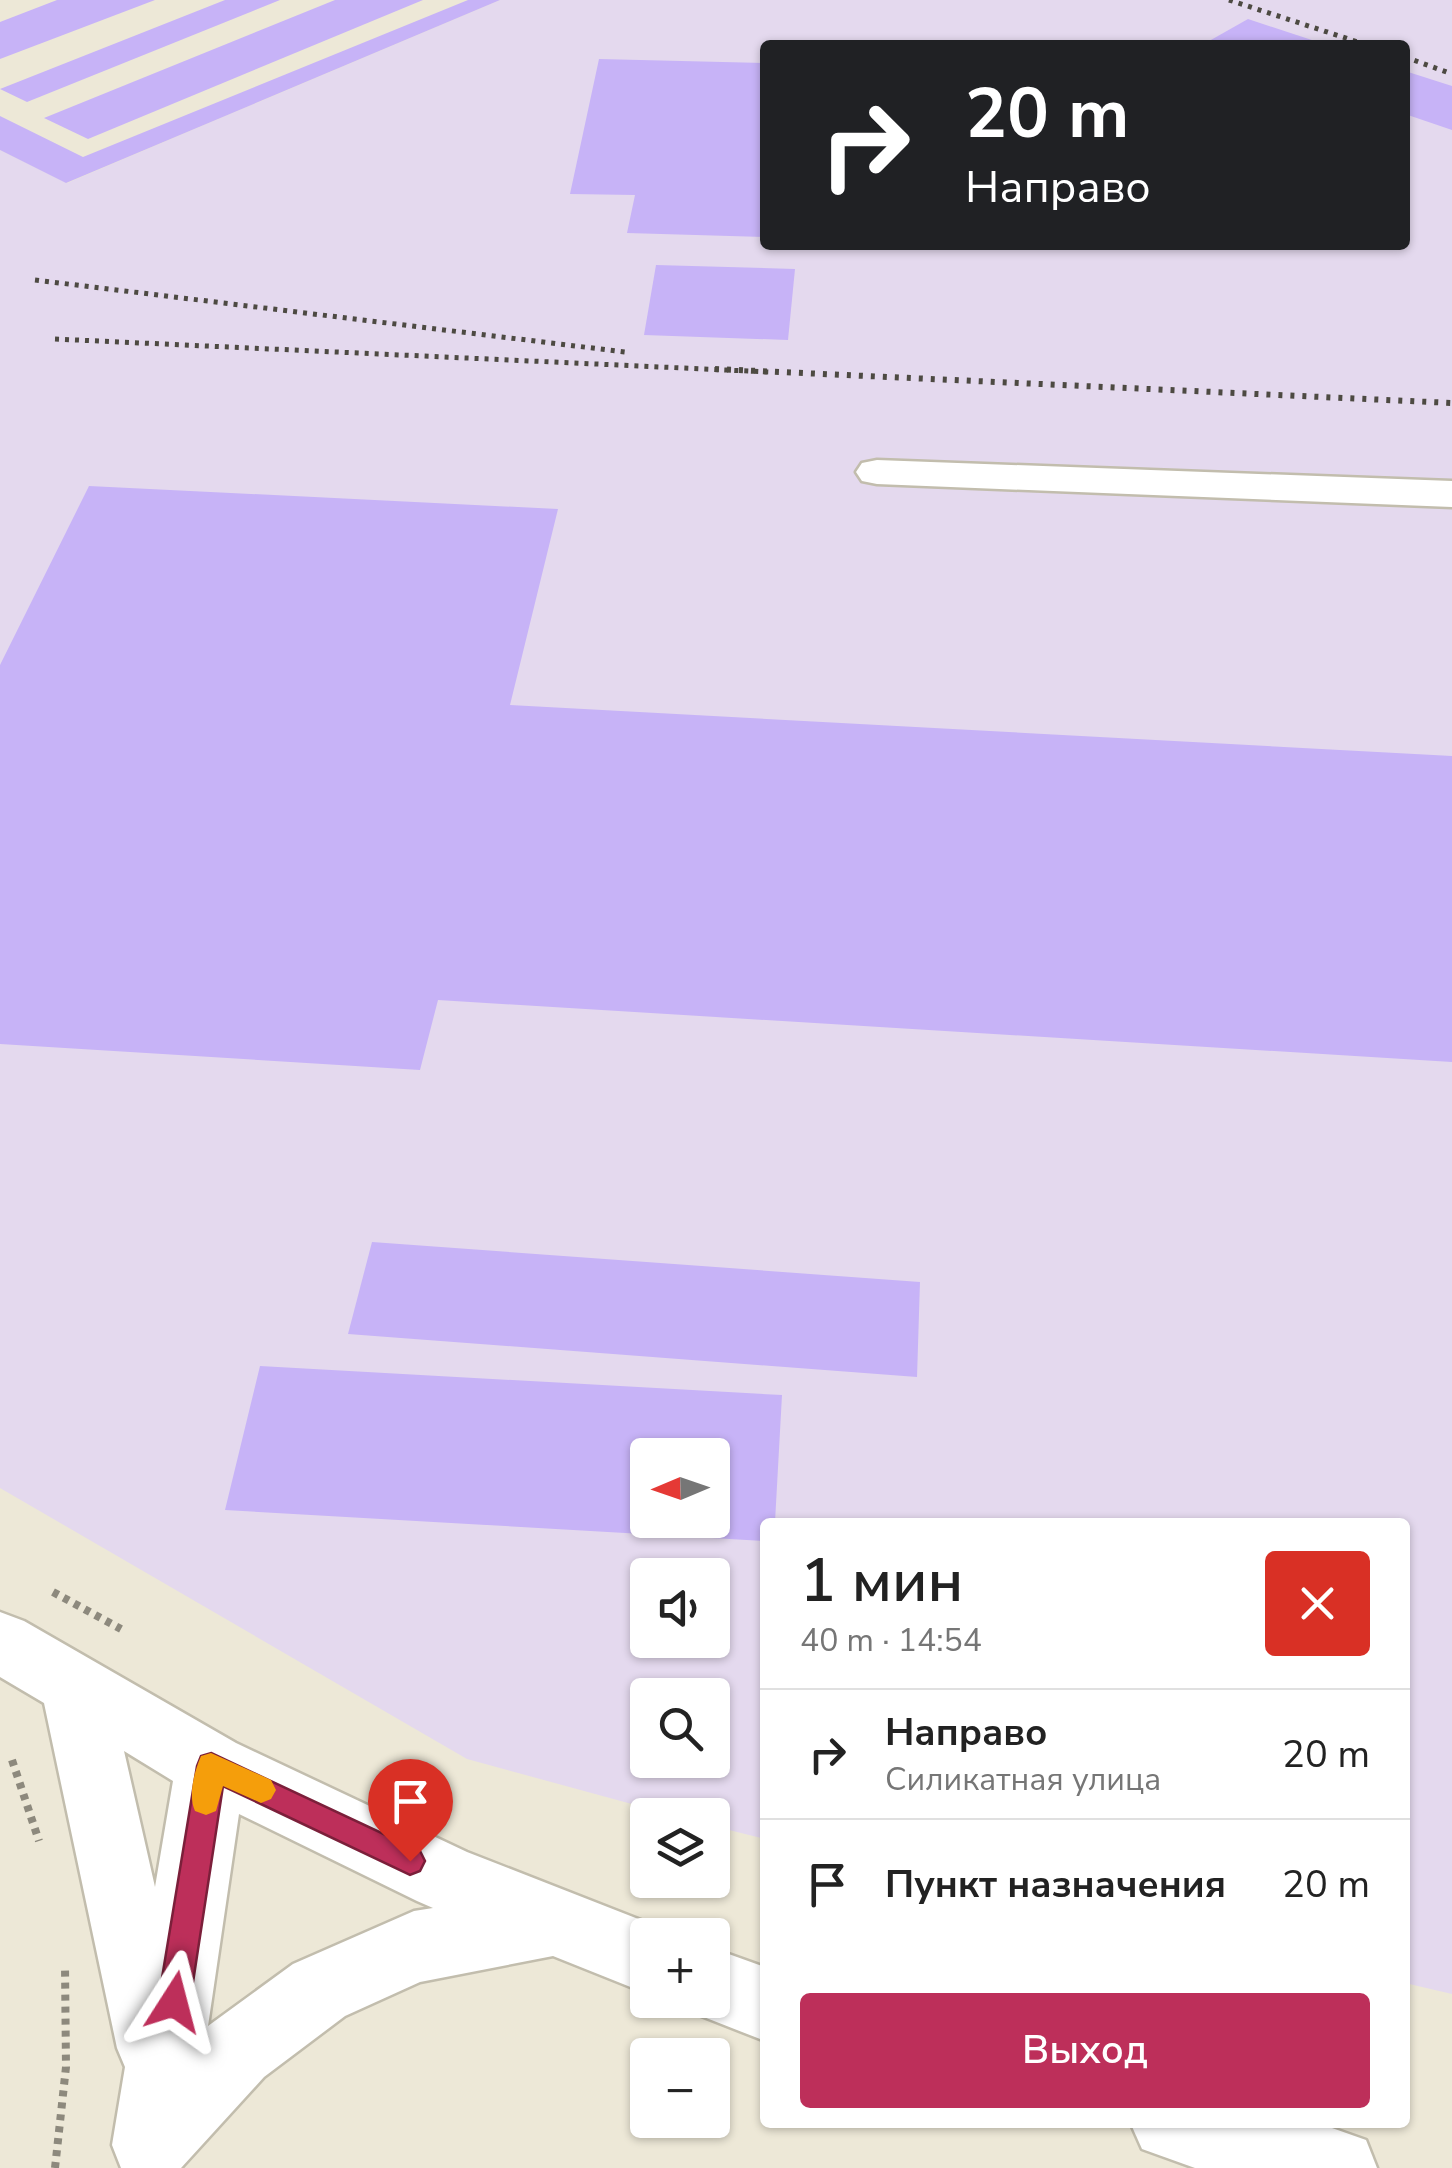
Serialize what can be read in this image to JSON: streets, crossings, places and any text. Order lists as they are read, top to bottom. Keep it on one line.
{"north":"left","page":{"turn":["20 m","Направо"],"map_buttons":["+","−"],"heading":["1 мин","40 m · 14:54"],"list":[{"name":"Направо","note":"Силикатная улица","value":"20 m"},{"name":"Пункт назначения","value":"20 m"}],"buttons":"Выход"}}
